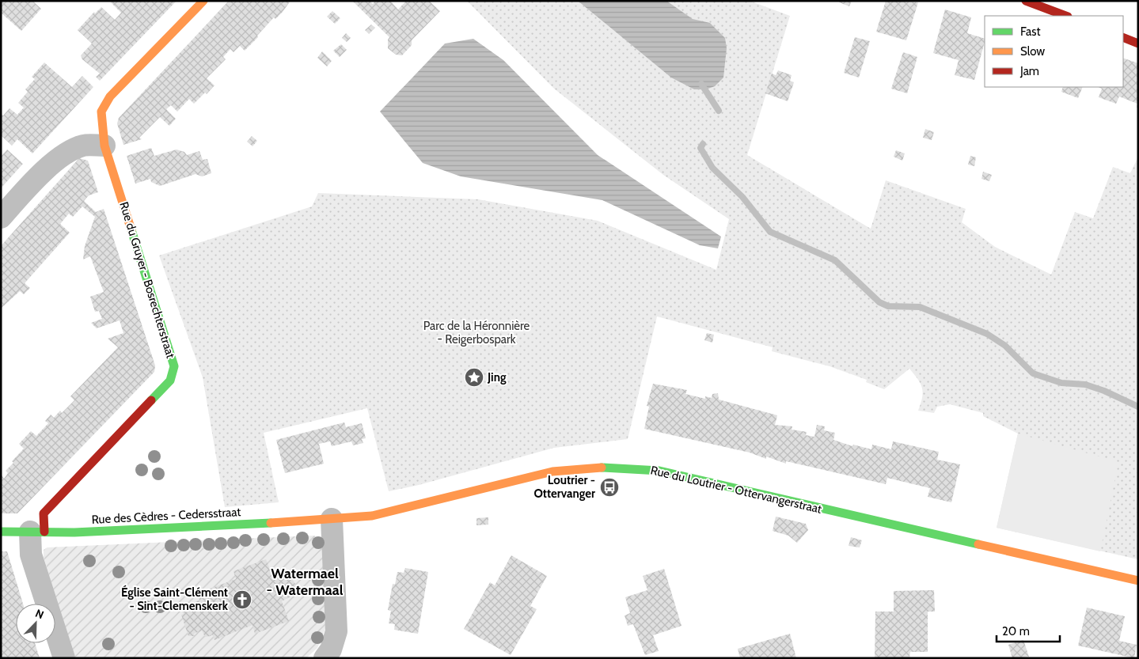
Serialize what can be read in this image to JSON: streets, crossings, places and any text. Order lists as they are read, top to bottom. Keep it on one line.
{"streets":{"street":["Rue du Gruyer - Bosrechterstraat","Rue du Loutrier - Ottervangerstraat","Rue des Cèdres - Cedersstraat"]},"crossings":[["Rue du Gruyer - Bosrechterstraat","Rue des Cèdres - Cedersstraat"],["Rue du Loutrier - Ottervangerstraat","Rue des Cèdres - Cedersstraat"]],"districts":["Watermael - Watermaal"],"parks":["Parc de la Héronnière - Reigerbospark"],"places":{"place":["Jing"],"bus stop":["Loutrier - Ottervanger"],"church":["Église Saint-Clément - Sint-Clemenskerk"]},"legend":["Fast","Slow","Jam"],"scale_bar":"20 m","north":"top right"}
